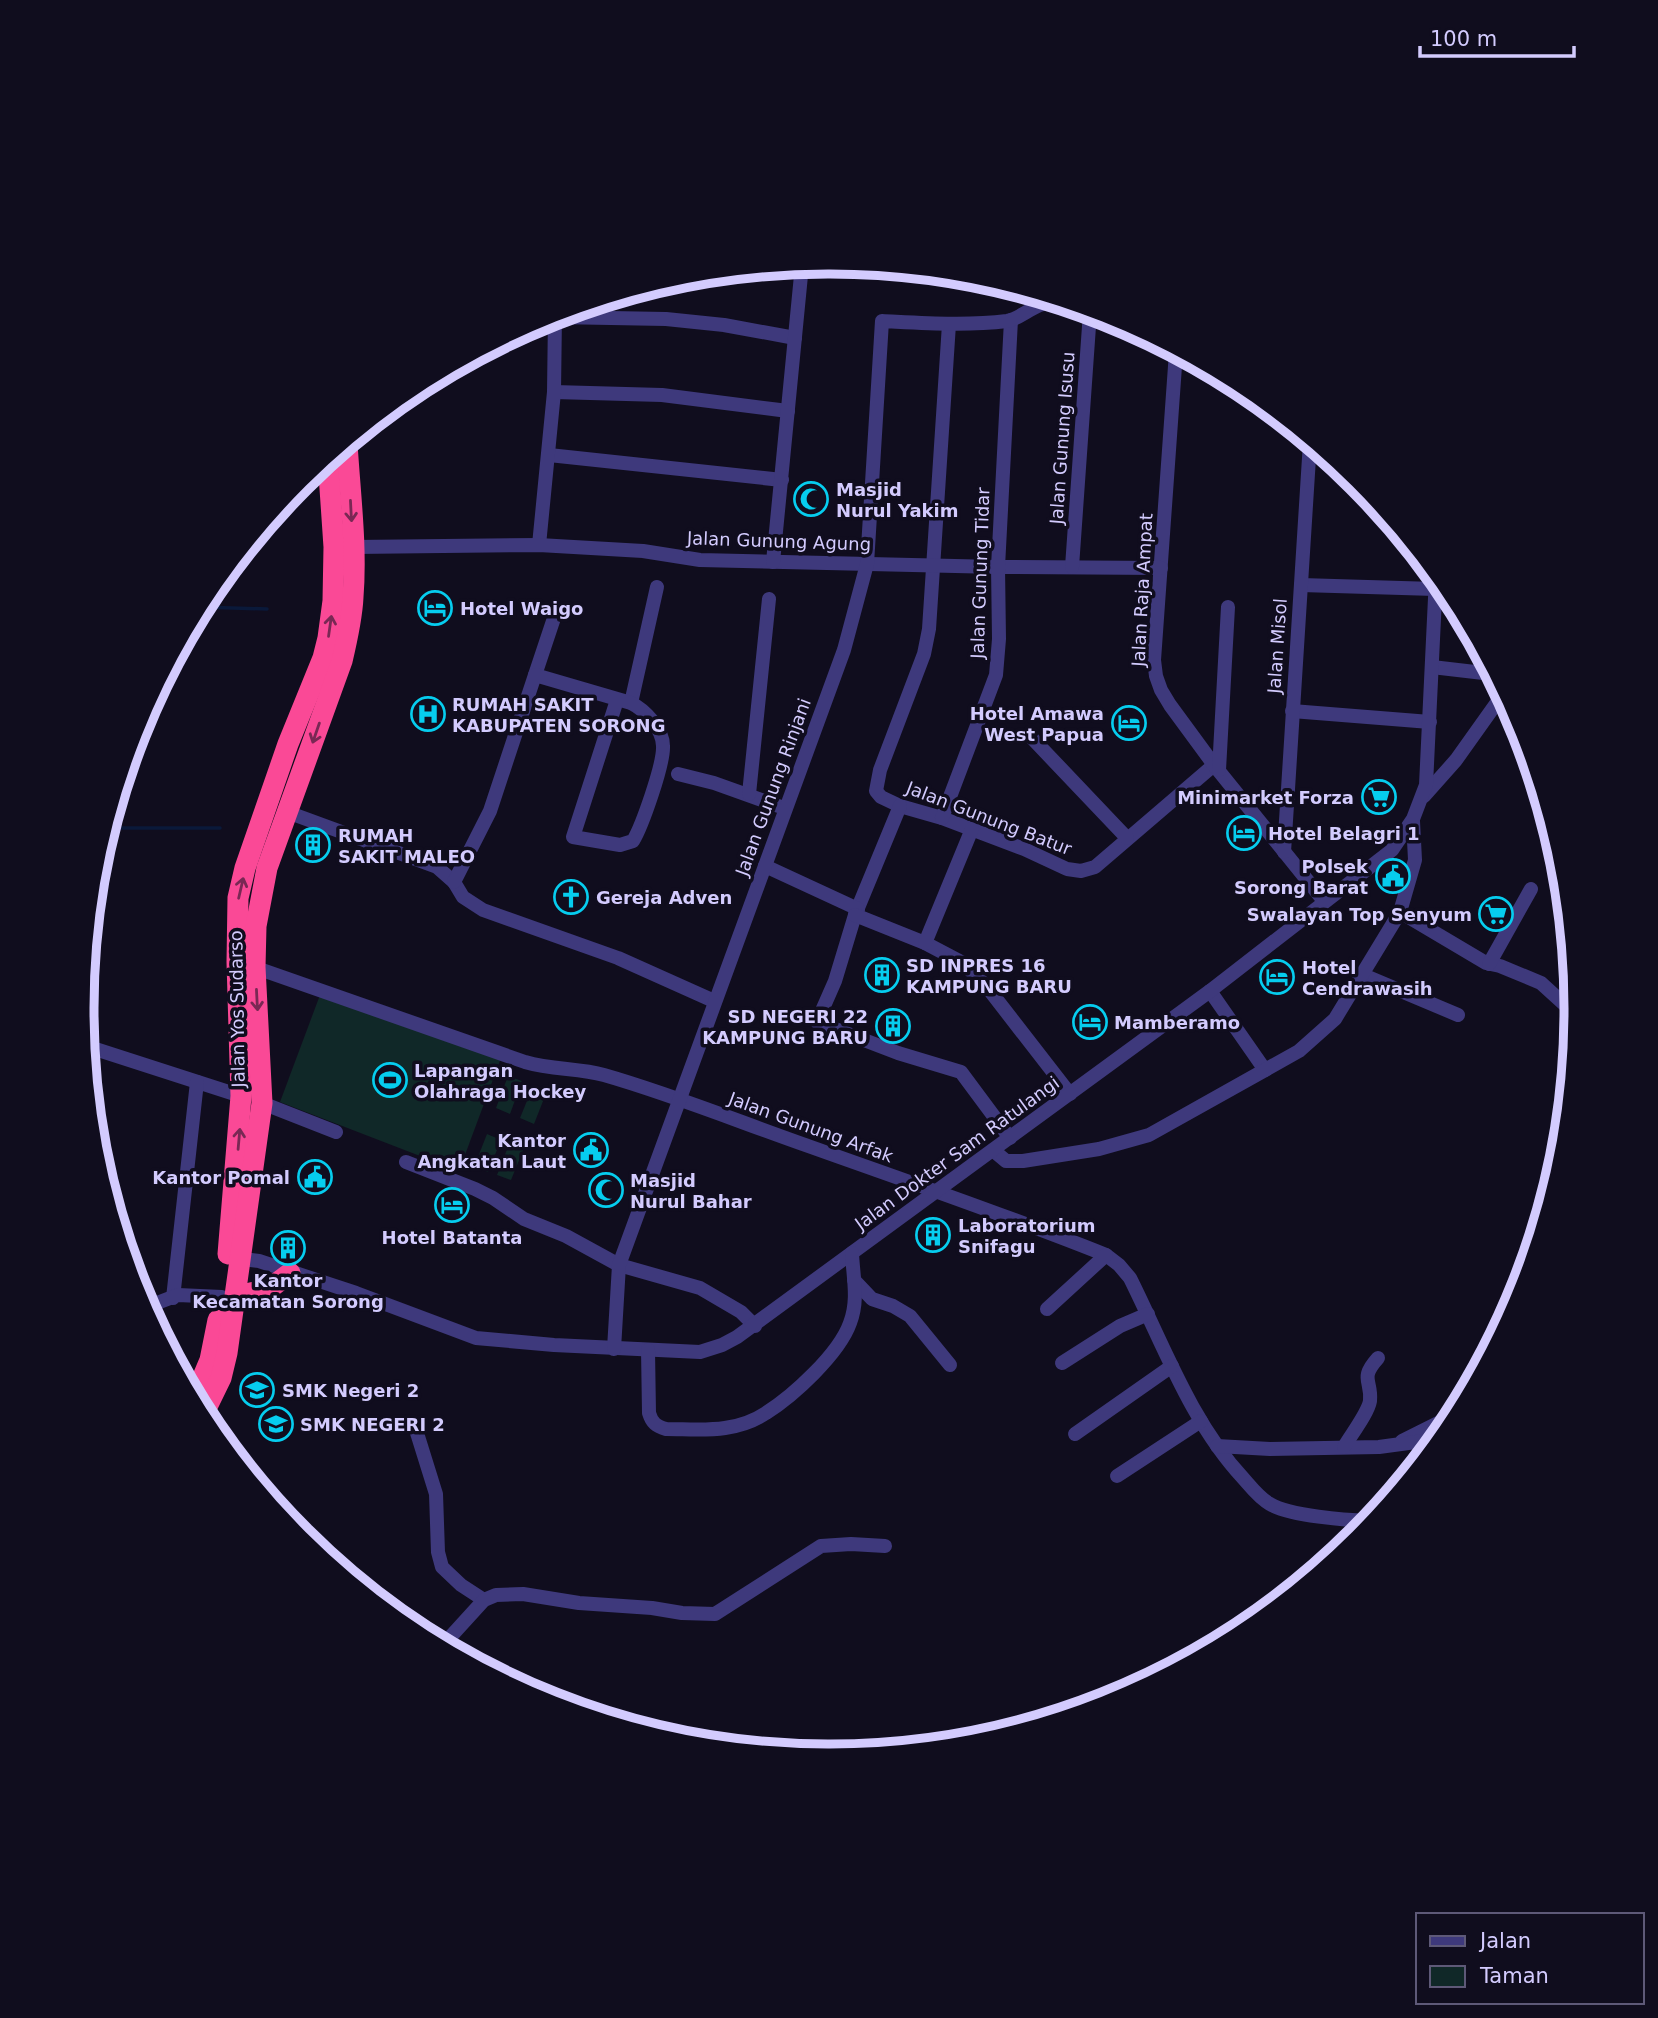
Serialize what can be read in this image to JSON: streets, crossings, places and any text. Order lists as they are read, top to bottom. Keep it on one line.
{"streets":{"highway":["Jalan Yos Sudarso"],"street":["Jalan Gunung Isusu","Jalan Gunung Agung","Jalan Gunung Tidar","Jalan Raja Ampat","Jalan Misol","Jalan Gunung Rinjani","Jalan Gunung Batur","Jalan Gunung Arfak","Jalan Dokter Sam Ratulangi"]},"crossings":[["Jalan Gunung Isusu","Jalan Gunung Agung"],["Jalan Gunung Agung","Jalan Gunung Tidar"],["Jalan Gunung Agung","Jalan Raja Ampat"],["Jalan Gunung Agung","Jalan Gunung Rinjani"],["Jalan Gunung Agung","Jalan Gunung Batur"],["Jalan Gunung Agung","Jalan Yos Sudarso"],["Jalan Gunung Tidar","Jalan Gunung Batur"],["Jalan Raja Ampat","Jalan Misol"],["Jalan Raja Ampat","Jalan Gunung Batur"],["Jalan Raja Ampat","Jalan Dokter Sam Ratulangi"],["Jalan Gunung Rinjani","Jalan Gunung Arfak"],["Jalan Gunung Rinjani","Jalan Dokter Sam Ratulangi"],["Jalan Yos Sudarso","Jalan Gunung Arfak"],["Jalan Yos Sudarso","Jalan Dokter Sam Ratulangi"],["Jalan Gunung Arfak","Jalan Dokter Sam Ratulangi"]],"places":{"mosque":["Masjid Nurul Yakim","Masjid Nurul Bahar"],"hotel":["Hotel Waigo","Hotel Amawa West Papua","Hotel Belagri 1","Hotel Cendrawasih","Mamberamo","Hotel Batanta"],"hospital":["RUMAH SAKIT KABUPATEN SORONG"],"supermarket":["Minimarket Forza","Swalayan Top Senyum"],"building":["RUMAH SAKIT MALEO","SD INPRES 16 KAMPUNG BARU","SD NEGERI 22 KAMPUNG BARU","Laboratorium Snifagu","Kantor Kecamatan Sorong"],"public building":["Polsek Sorong Barat","Kantor Angkatan Laut","Kantor Pomal"],"church":["Gereja Adven"],"sports":["Lapangan Olahraga Hockey"],"school or university":["SMK Negeri 2","SMK NEGERI 2"]},"legend":["Jalan","Taman"],"scale_bar":"100 m"}
